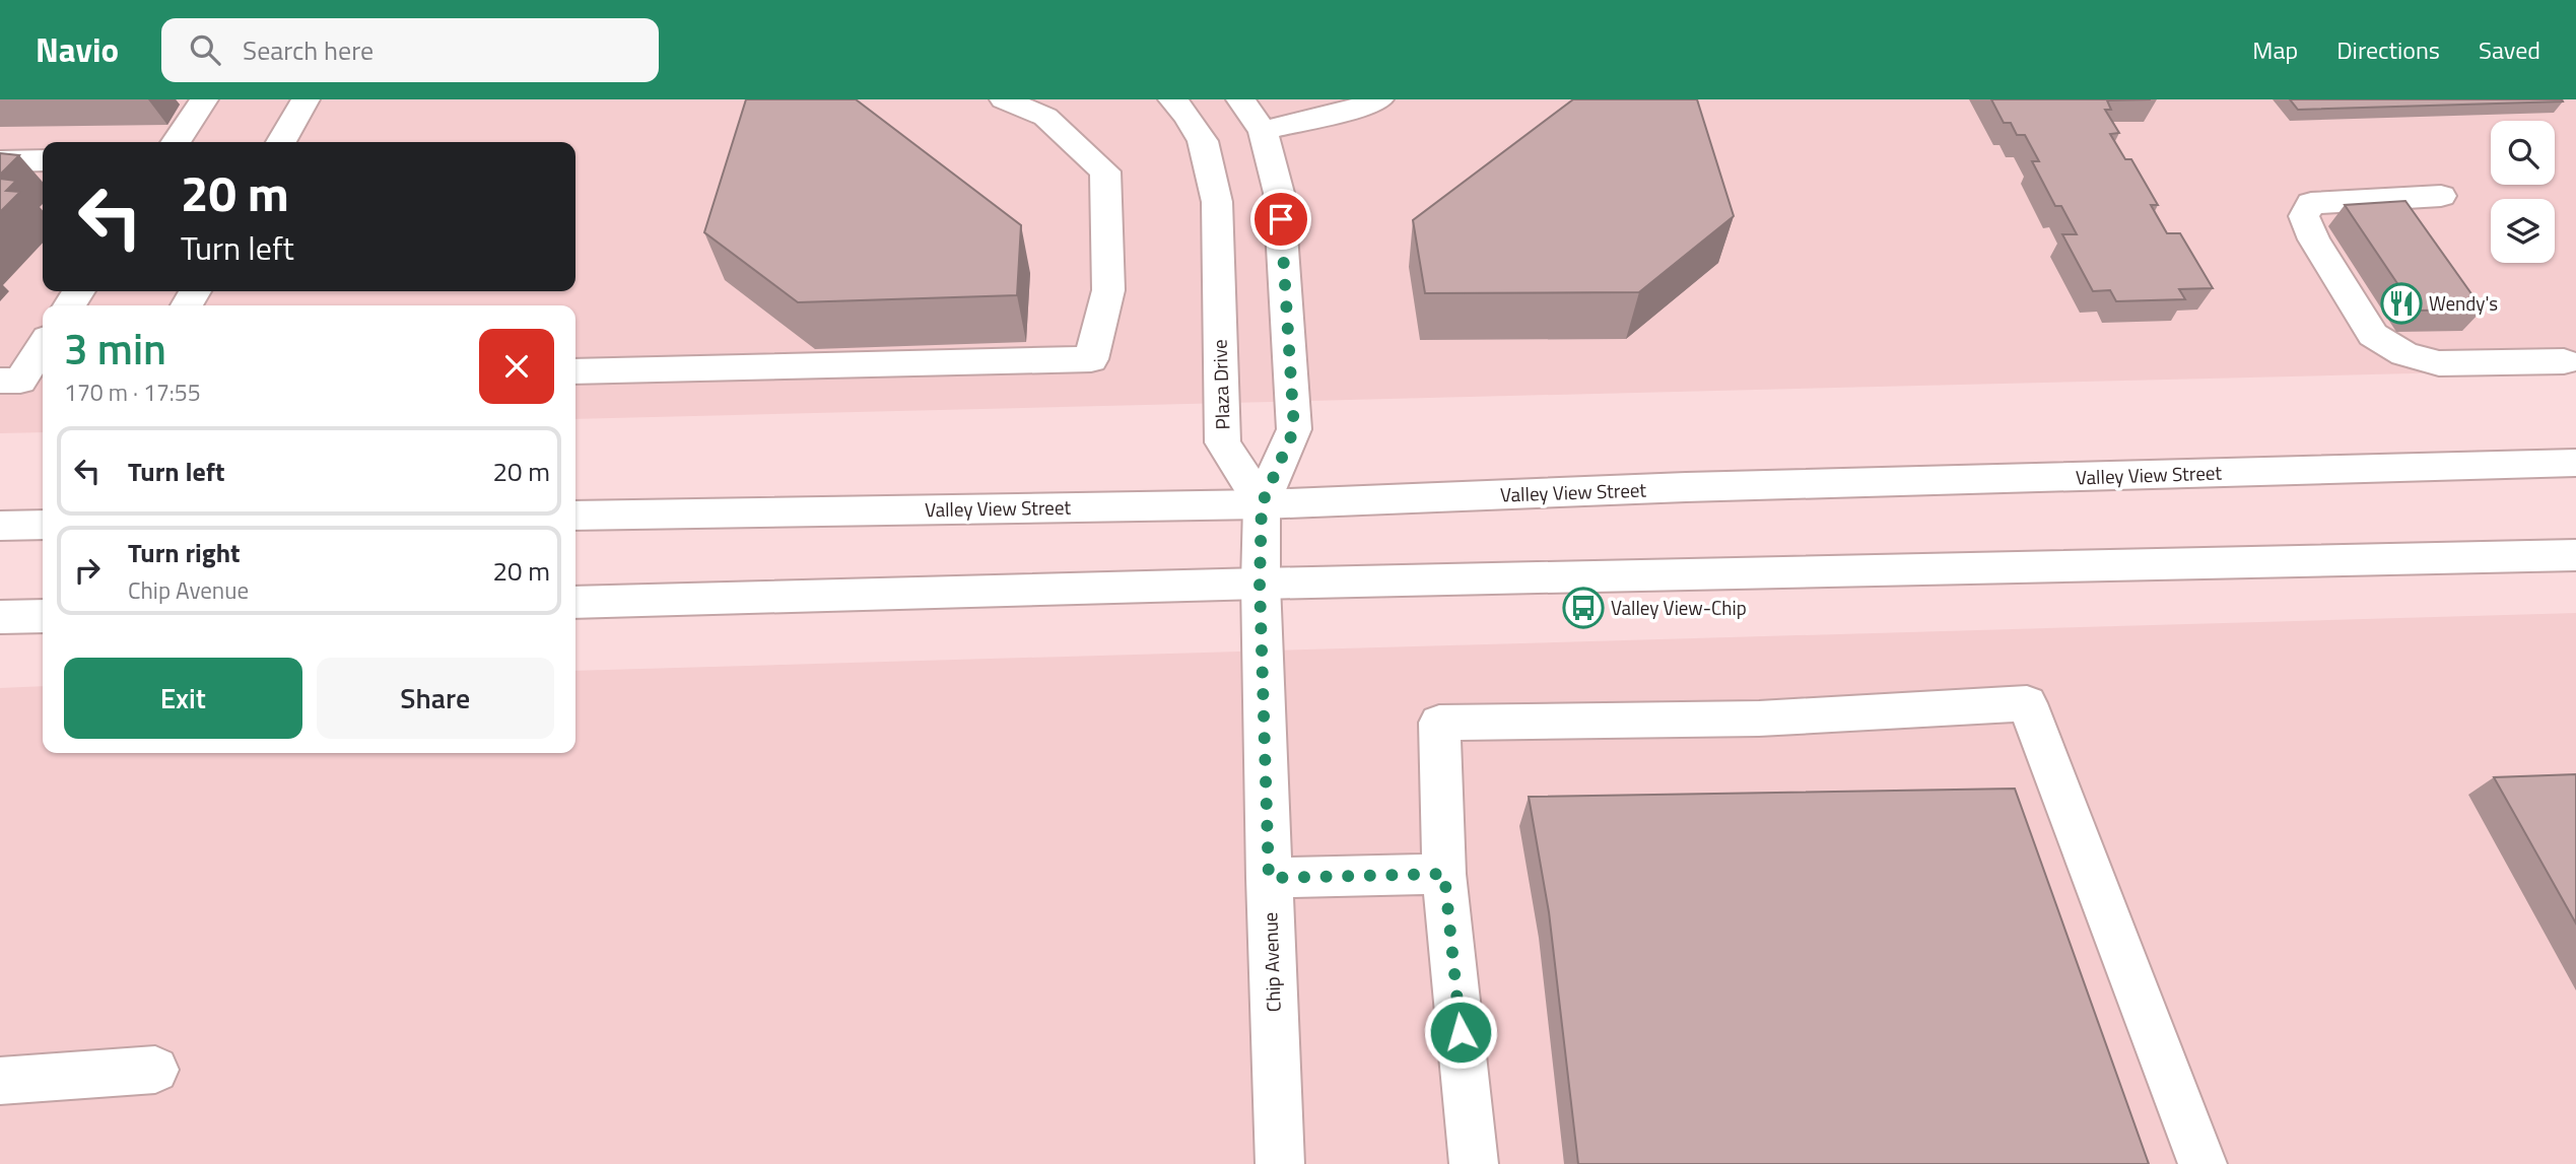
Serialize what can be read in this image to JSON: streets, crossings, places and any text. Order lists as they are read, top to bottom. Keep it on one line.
{"streets":{"main road":["Plaza Drive","Valley View Street","Chip Avenue"]},"crossings":[["Plaza Drive","Valley View Street"],["Plaza Drive","Chip Avenue"],["Valley View Street","Chip Avenue"]],"places":{"restaurant":["Wendy's"],"bus stop":["Valley View-Chip"]},"page":{"header":"Navio","search":"Search here","nav":["Map","Directions","Saved"],"turn":["20 m","Turn left"],"heading":["3 min","170 m · 17:55"],"list":[{"name":"Turn left","value":"20 m"},{"name":"Turn right","note":"Chip Avenue","value":"20 m"}],"buttons":["Exit","Share"]}}
